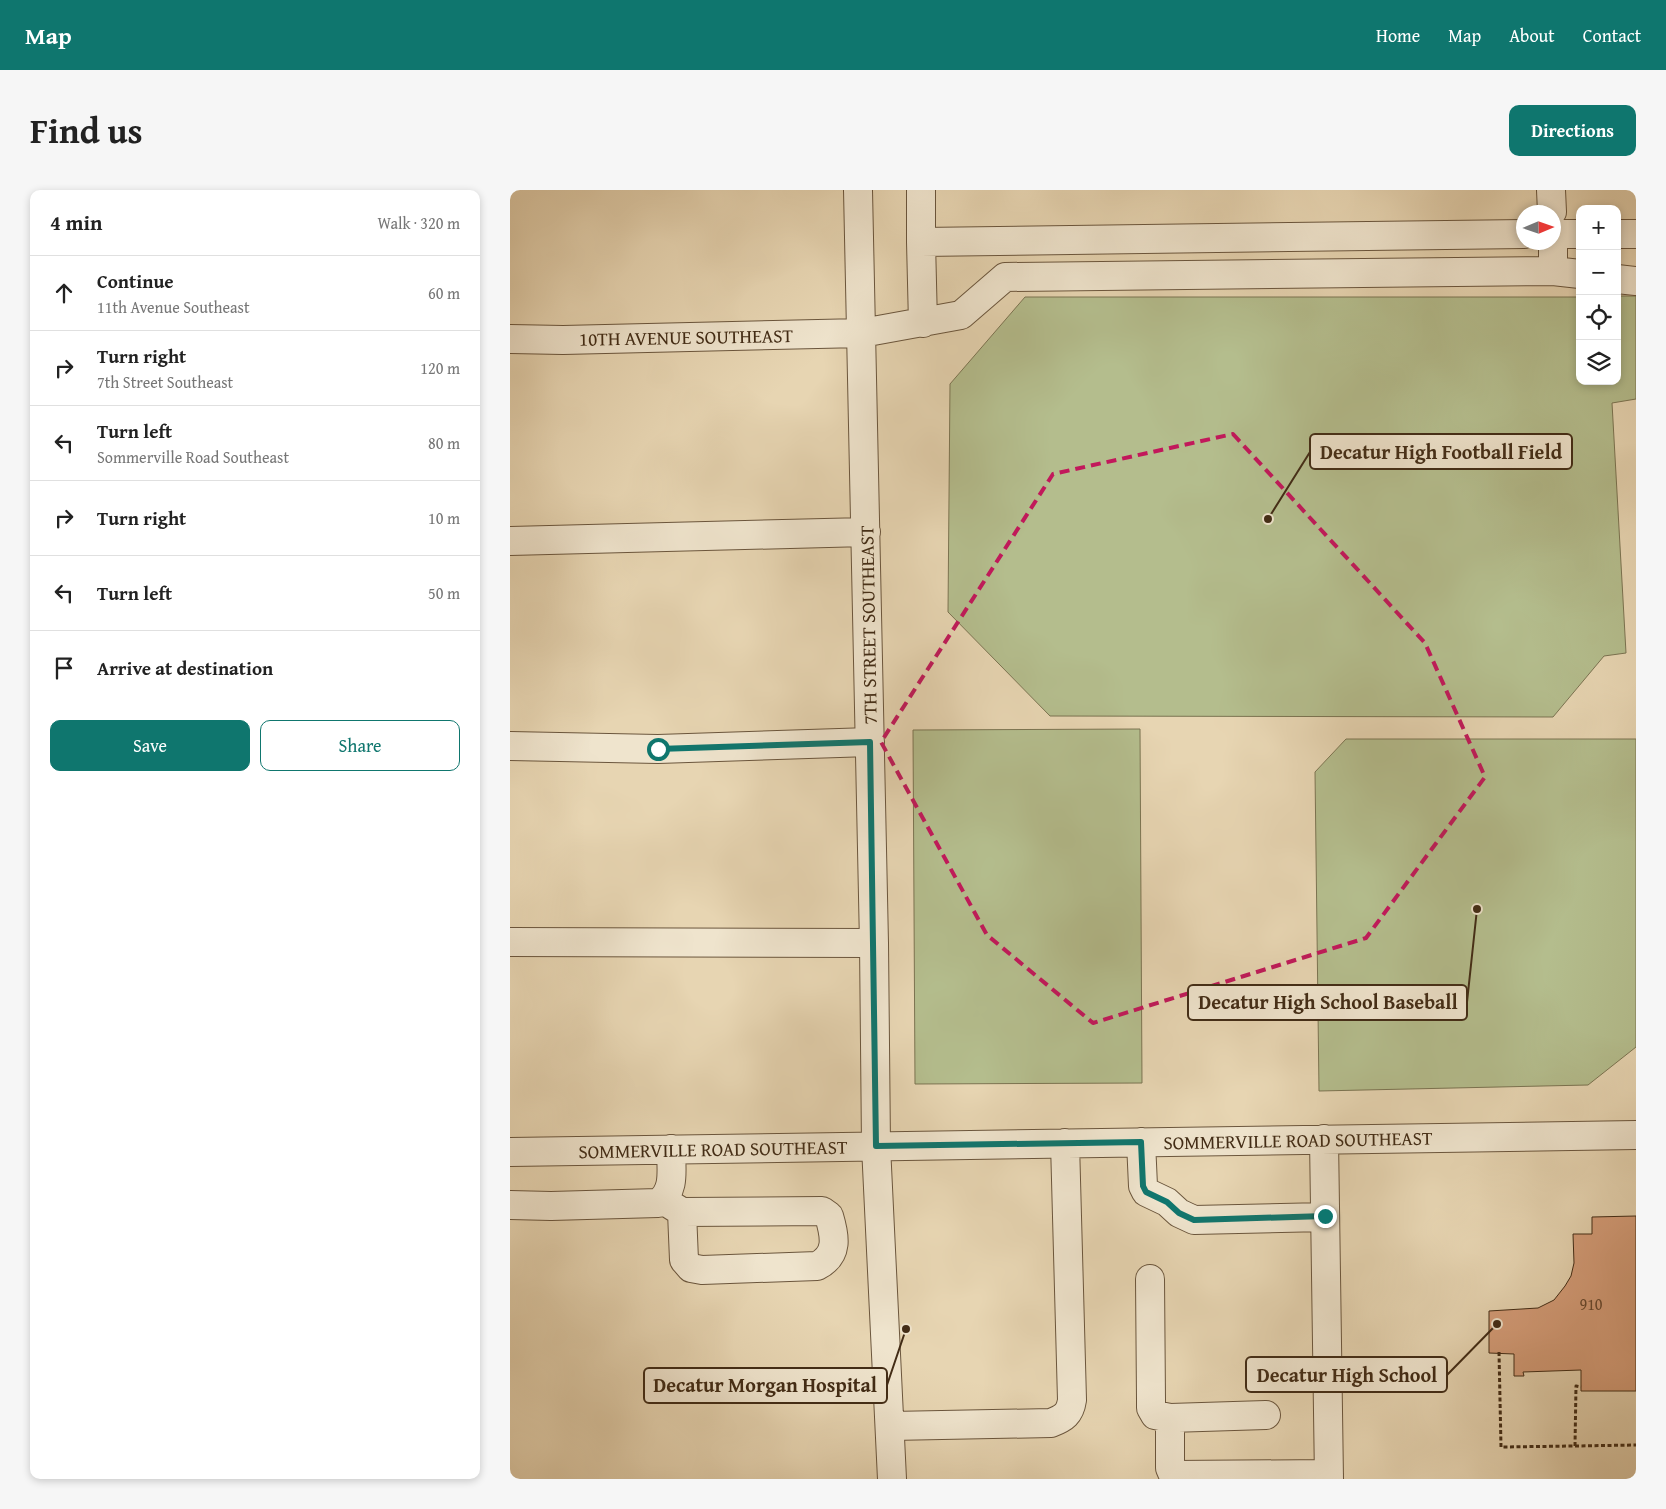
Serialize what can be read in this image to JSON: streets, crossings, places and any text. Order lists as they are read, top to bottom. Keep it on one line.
{"streets":{"street":["10TH AVENUE SOUTHEAST","7TH STREET SOUTHEAST","SOMMERVILLE ROAD SOUTHEAST"]},"crossings":[["10TH AVENUE SOUTHEAST","7TH STREET SOUTHEAST"],["7TH STREET SOUTHEAST","SOMMERVILLE ROAD SOUTHEAST"]],"places":["Decatur High Football Field","Decatur High School Baseball","Decatur High School","Decatur Morgan Hospital"],"house_numbers":["910"],"north":"right","page":{"header":"Map","nav":["Home","Map","About","Contact"],"title":"Find us","buttons":["Directions",["Save","Share"]],"heading":["4 min","Walk · 320 m"],"map_buttons":["+","−"],"list":[["Continue","11th Avenue Southeast","60 m"],["Turn right","7th Street Southeast","120 m"],["Turn left","Sommerville Road Southeast","80 m"],["Turn right","10 m"],["Turn left","50 m"],"Arrive at destination"]}}
